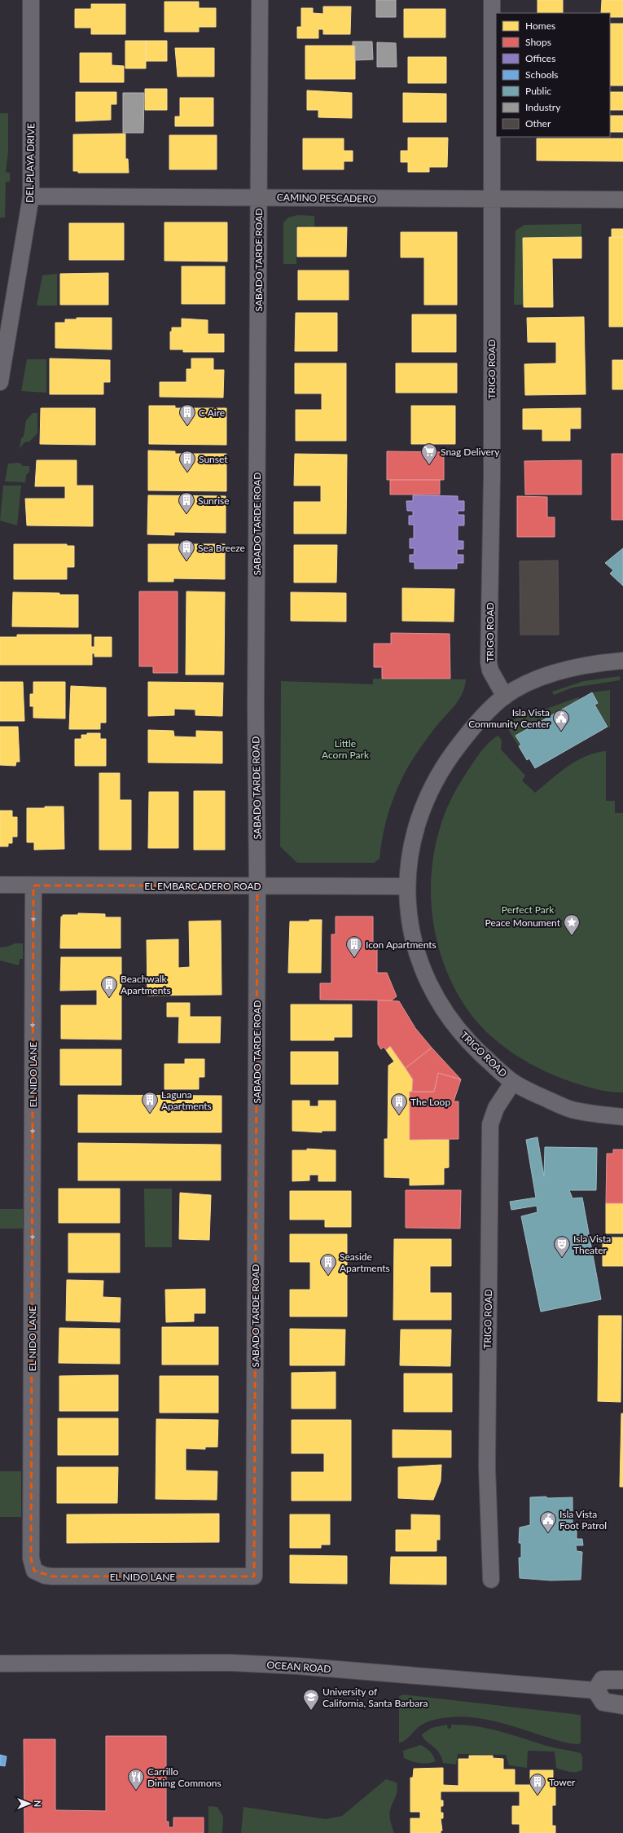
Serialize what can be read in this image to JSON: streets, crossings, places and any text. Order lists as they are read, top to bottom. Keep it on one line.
{"streets":{"street":["DEL PLAYA DRIVE","CAMINO PESCADERO","SABADO TARDE ROAD","TRIGO ROAD","EL EMBARCADERO ROAD","EL NIDO LANE","OCEAN ROAD"]},"crossings":[["DEL PLAYA DRIVE","CAMINO PESCADERO"],["CAMINO PESCADERO","SABADO TARDE ROAD"],["CAMINO PESCADERO","TRIGO ROAD"],["SABADO TARDE ROAD","EL EMBARCADERO ROAD"],["SABADO TARDE ROAD","EL NIDO LANE"],["TRIGO ROAD","EL EMBARCADERO ROAD"],["EL EMBARCADERO ROAD","EL NIDO LANE"]],"parks":["Little Acorn Park","Perfect Park"],"places":{"building":["C Aire","Sunset","Sunrise","Sea Breeze","Icon Apartments","Beachwalk Apartments","Laguna Apartments","The Loop","Seaside Apartments","Tower"],"supermarket":["Snag Delivery"],"public building":["Isla Vista Community Center","Isla Vista Foot Patrol"],"place":["Peace Monument"],"theatre":["Isla Vista Theater"],"school or university":["University of California, Santa Barbara"],"restaurant":["Carrillo Dining Commons"]},"legend":["Homes","Shops","Offices","Schools","Public","Industry","Other"],"north":"right"}
